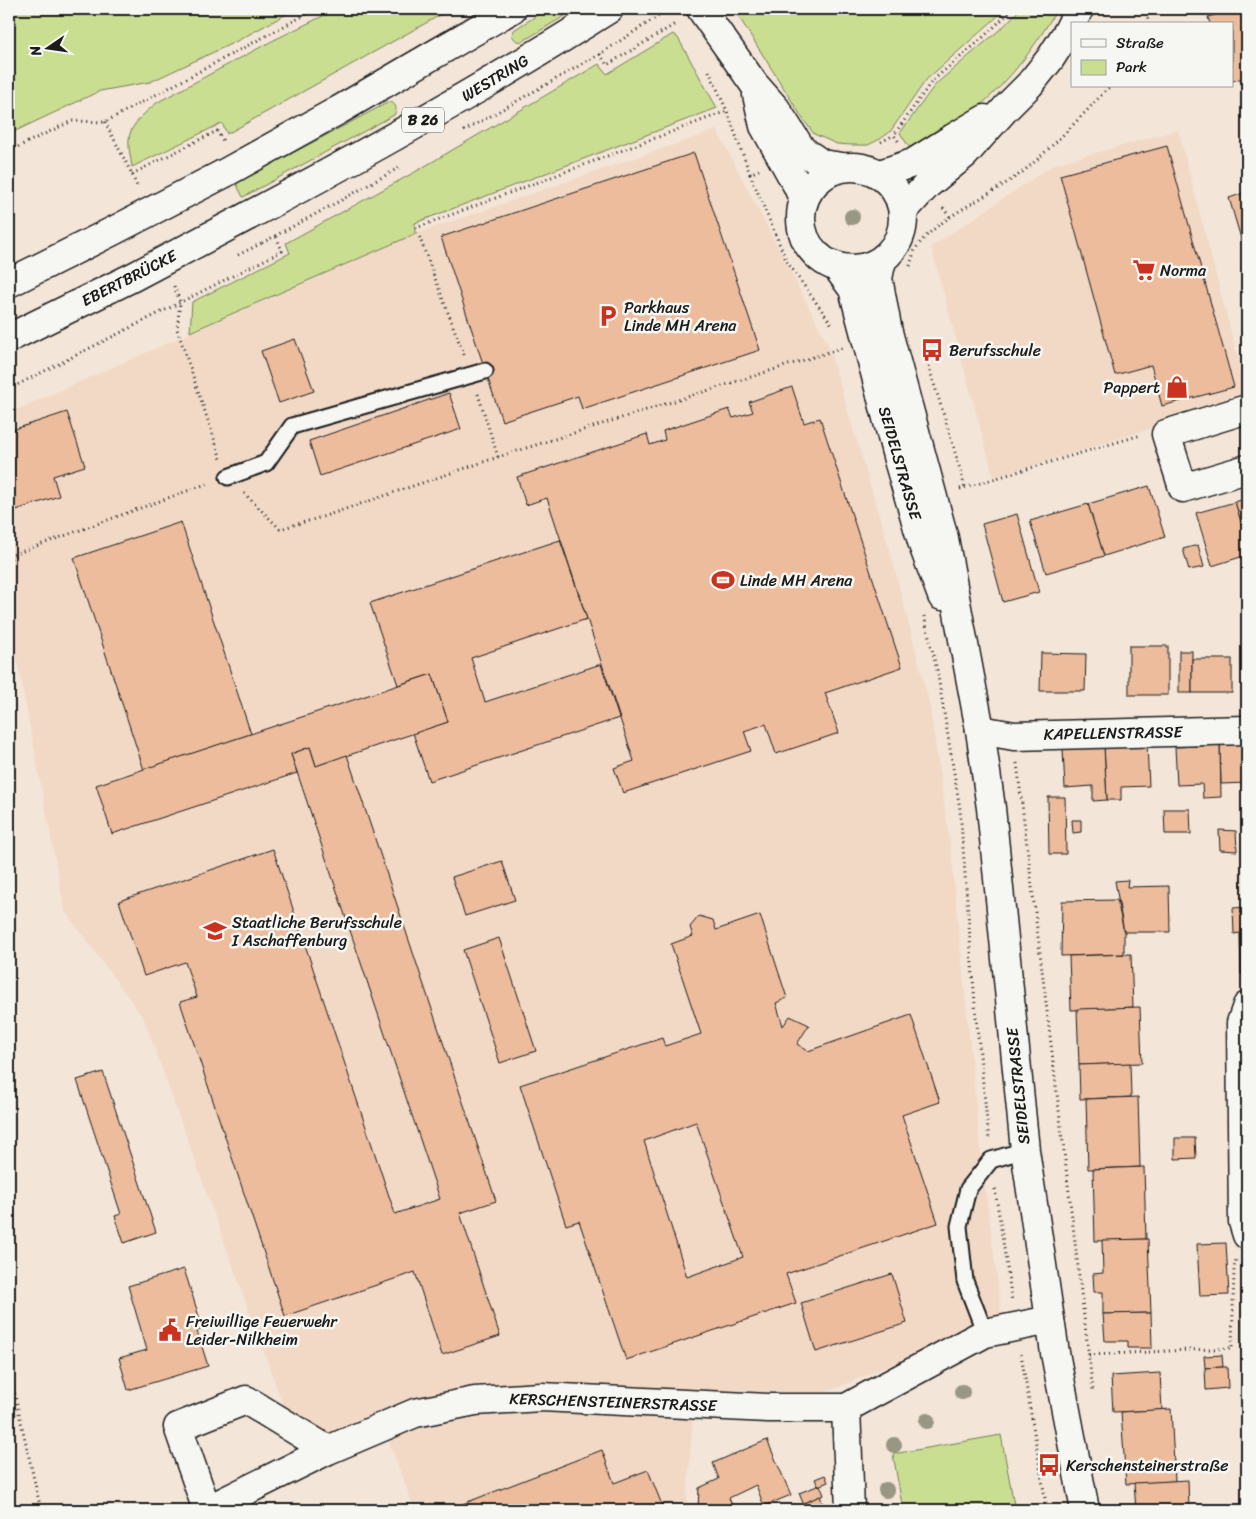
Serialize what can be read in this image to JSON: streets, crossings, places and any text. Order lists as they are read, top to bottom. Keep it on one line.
{"streets":{"main road":["WESTRING","B 26","EBERTBRÜCKE","SEIDELSTRASSE","KAPELLENSTRASSE","KERSCHENSTEINERSTRASSE"]},"crossings":[["WESTRING","EBERTBRÜCKE"],["SEIDELSTRASSE","KAPELLENSTRASSE"],["SEIDELSTRASSE","KERSCHENSTEINERSTRASSE"]],"places":{"supermarket":["Norma"],"parking":["Parkhaus Linde MH Arena"],"bus stop":["Berufsschule","Kerschensteinerstraße"],"shop":["Pappert"],"sports":["Linde MH Arena"],"school or university":["Staatliche Berufsschule I Aschaffenburg"],"public building":["Freiwillige Feuerwehr Leider-Nilkheim"]},"legend":["Straße","Park"],"north":"left"}
